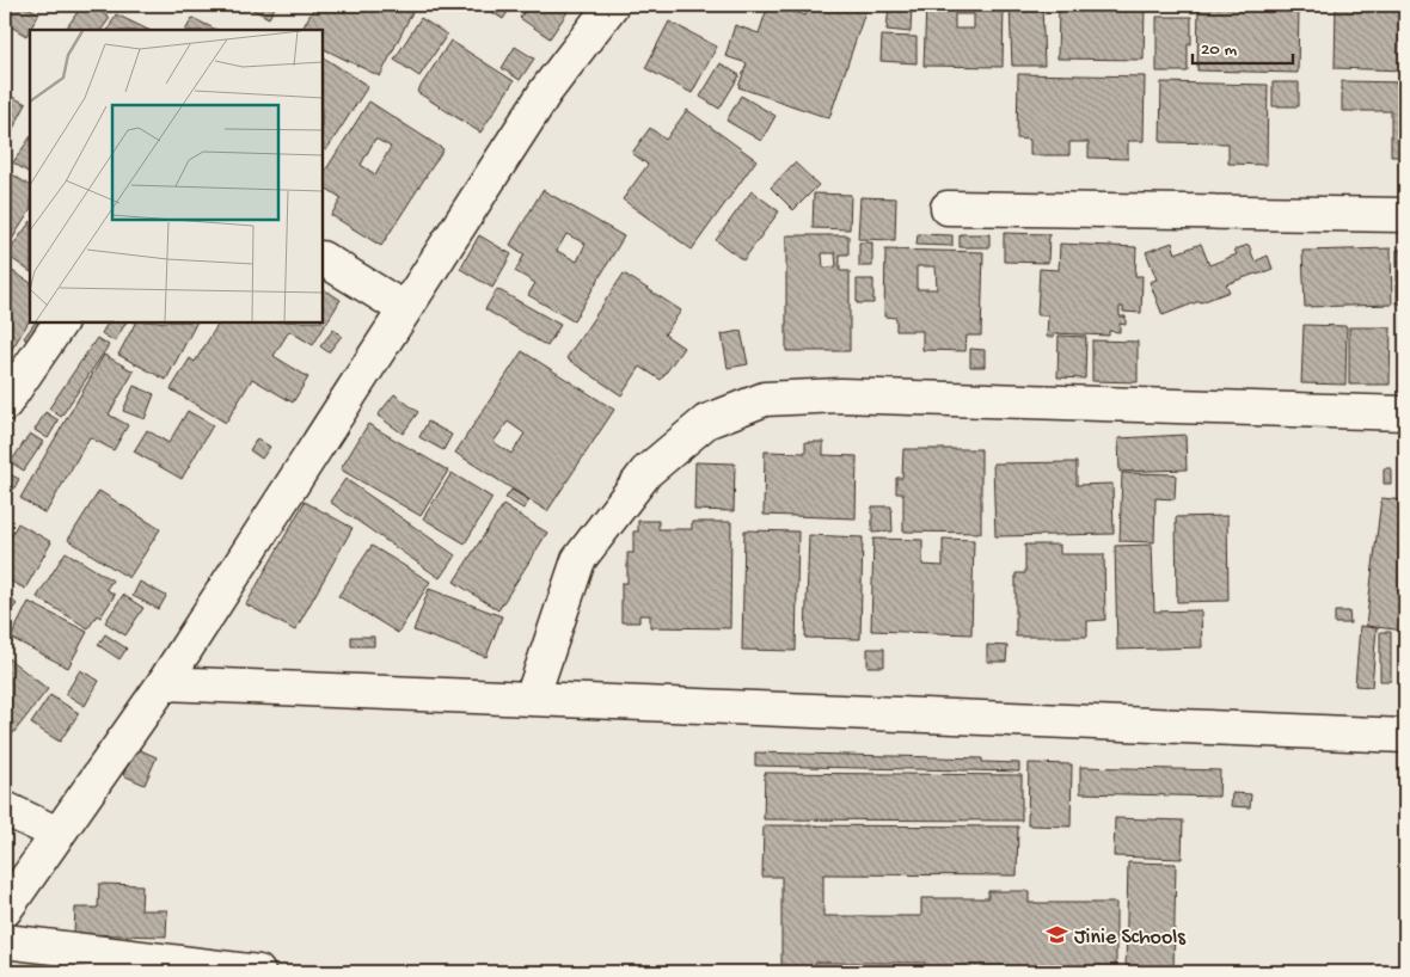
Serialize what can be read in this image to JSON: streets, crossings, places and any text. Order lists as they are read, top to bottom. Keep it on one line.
{"places":{"school or university":["Jinie Schools"]},"scale_bar":"20 m"}
